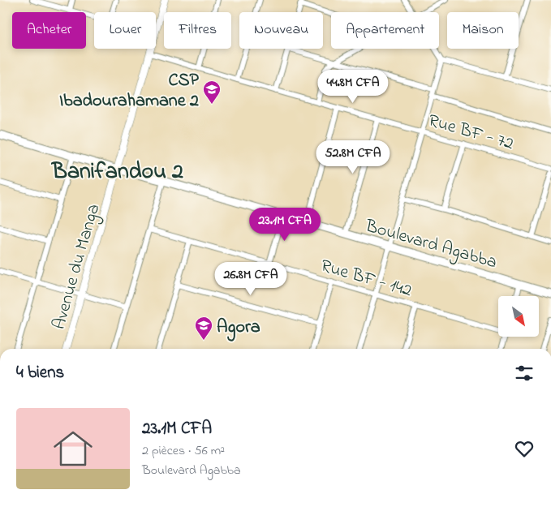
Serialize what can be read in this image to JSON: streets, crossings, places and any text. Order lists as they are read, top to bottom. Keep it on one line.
{"streets":{"main road":["Boulevard Agabba"],"street":["Rue BF - 72","Avenue du Manga","Rue BF - 142"]},"crossings":[["Rue BF - 72","Avenue du Manga"],["Boulevard Agabba","Avenue du Manga"]],"districts":["Banifandou 2"],"places":{"school or university":["CSP Ibadourahamane 2","Agora"]},"north":"bottom right","page":{"chip":["Acheter","Louer","Filtres","Nouveau","Appartement","Maison"],"price":["44.8M CFA","52.8M CFA","23.1M CFA","26.8M CFA"],"heading":"4 biens","list":[{"name":"23.1M CFA","note":"2 pièces · 56 m² · Boulevard Agabba"}]}}
